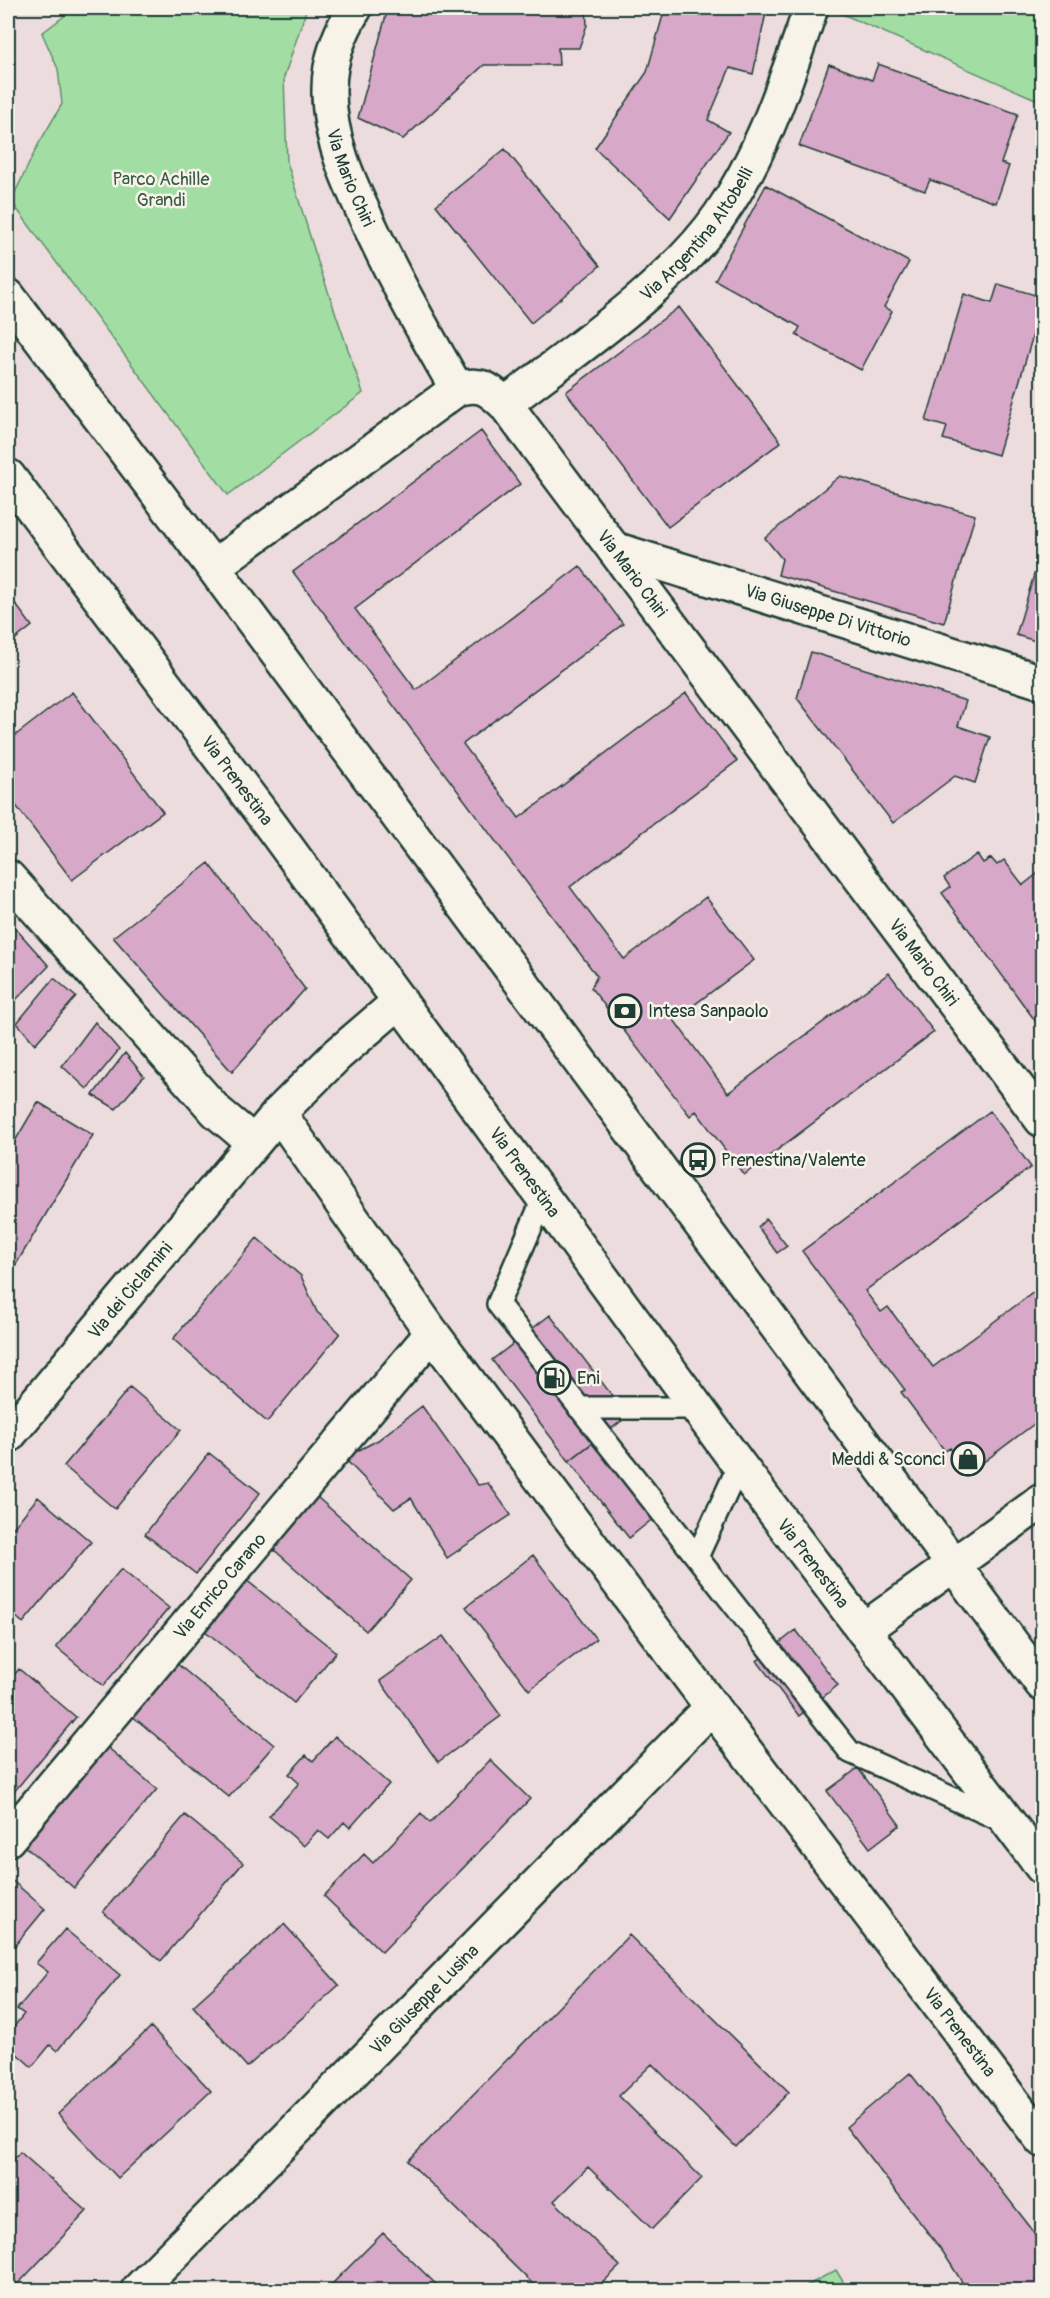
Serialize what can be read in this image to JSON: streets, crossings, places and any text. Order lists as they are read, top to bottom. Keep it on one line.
{"streets":{"street":["Via Mario Chiri","Via Argentina Altobelli","Via Giuseppe Di Vittorio","Via Prenestina","Via dei Ciclamini","Via Enrico Carano","Via Giuseppe Lusina"]},"crossings":[["Via Mario Chiri","Via Argentina Altobelli"],["Via Mario Chiri","Via Giuseppe Di Vittorio"],["Via Prenestina","Via dei Ciclamini"],["Via Prenestina","Via Enrico Carano"],["Via Prenestina","Via Giuseppe Lusina"]],"parks":["Parco Achille Grandi"],"places":{"bank":["Intesa Sanpaolo"],"bus stop":["Prenestina/Valente"],"fuel station":["Eni"],"shop":["Meddi & Sconci"]}}
